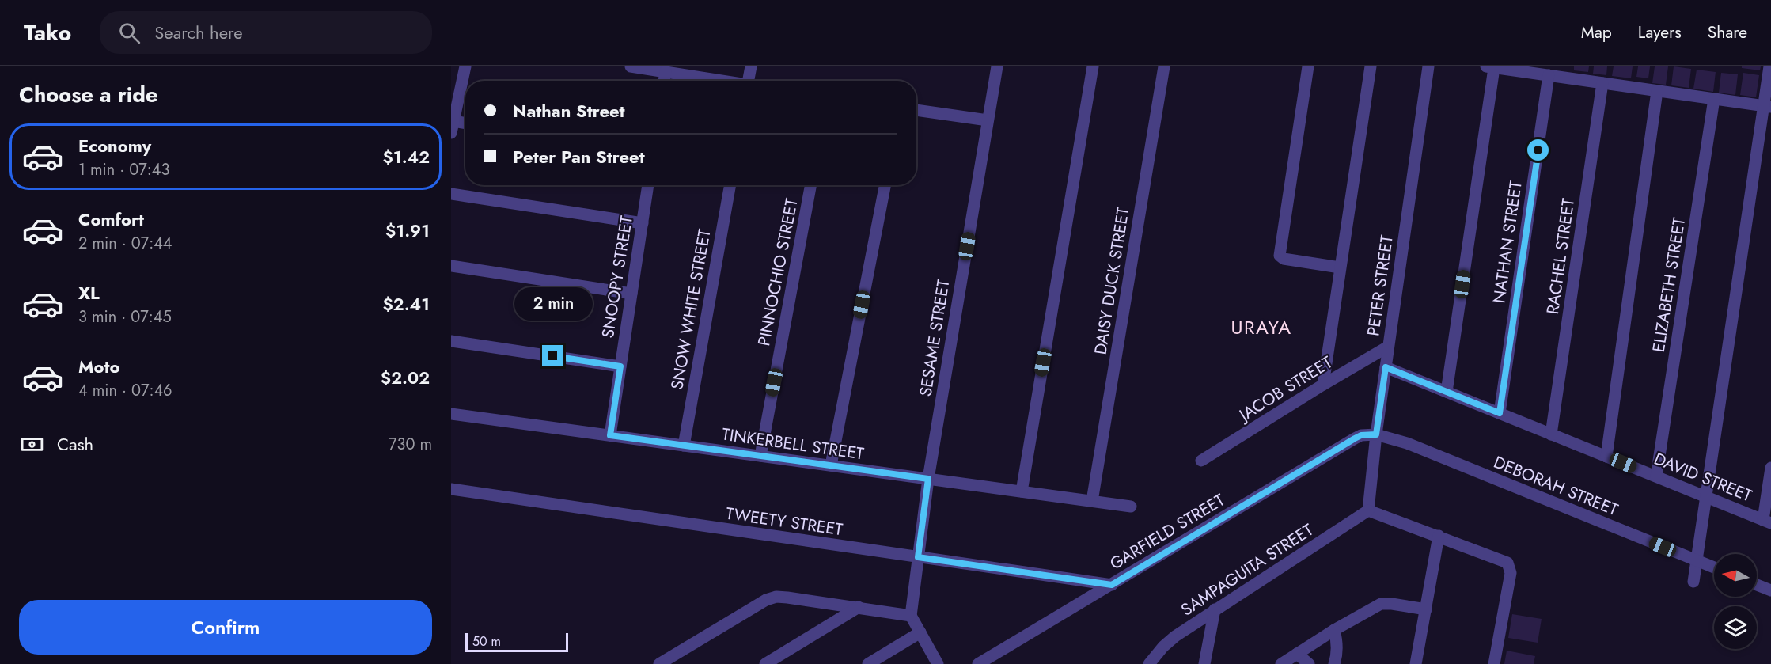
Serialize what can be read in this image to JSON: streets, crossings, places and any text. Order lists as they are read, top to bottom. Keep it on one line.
{"streets":{"street":["NATHAN STREET","RACHEL STREET","PINNOCHIO STREET","SNOOPY STREET","DAISY DUCK STREET","ELIZABETH STREET","PETER STREET","SNOW WHITE STREET","SESAME STREET","JACOB STREET","TINKERBELL STREET","DAVID STREET","DEBORAH STREET","TWEETY STREET","GARFIELD STREET","SAMPAGUITA STREET"]},"crossings":[["NATHAN STREET","DAVID STREET"],["RACHEL STREET","DAVID STREET"],["PINNOCHIO STREET","TINKERBELL STREET"],["SNOOPY STREET","TINKERBELL STREET"],["DAISY DUCK STREET","TINKERBELL STREET"],["ELIZABETH STREET","DAVID STREET"],["PETER STREET","JACOB STREET"],["PETER STREET","DAVID STREET"],["PETER STREET","DEBORAH STREET"],["PETER STREET","GARFIELD STREET"],["PETER STREET","SAMPAGUITA STREET"],["SNOW WHITE STREET","TINKERBELL STREET"],["SESAME STREET","TINKERBELL STREET"],["SESAME STREET","TWEETY STREET"],["DEBORAH STREET","GARFIELD STREET"],["TWEETY STREET","GARFIELD STREET"]],"districts":["URAYA"],"scale_bar":"50 m","north":"left","page":{"header":"Tako","search":"Search here","nav":["Map","Layers","Share"],"heading":"Choose a ride","banner":["Nathan Street","Peter Pan Street"],"list":[{"name":"Economy","note":"1 min · 07:43","value":"$1.42"},{"name":"Comfort","note":"2 min · 07:44","value":"$1.91"},{"name":"XL","note":"3 min · 07:45","value":"$2.41"},{"name":"Moto","note":"4 min · 07:46","value":"$2.02"}],"bubble":"2 min","pay":["Cash","730 m"],"buttons":"Confirm","scale":"50 m"}}
